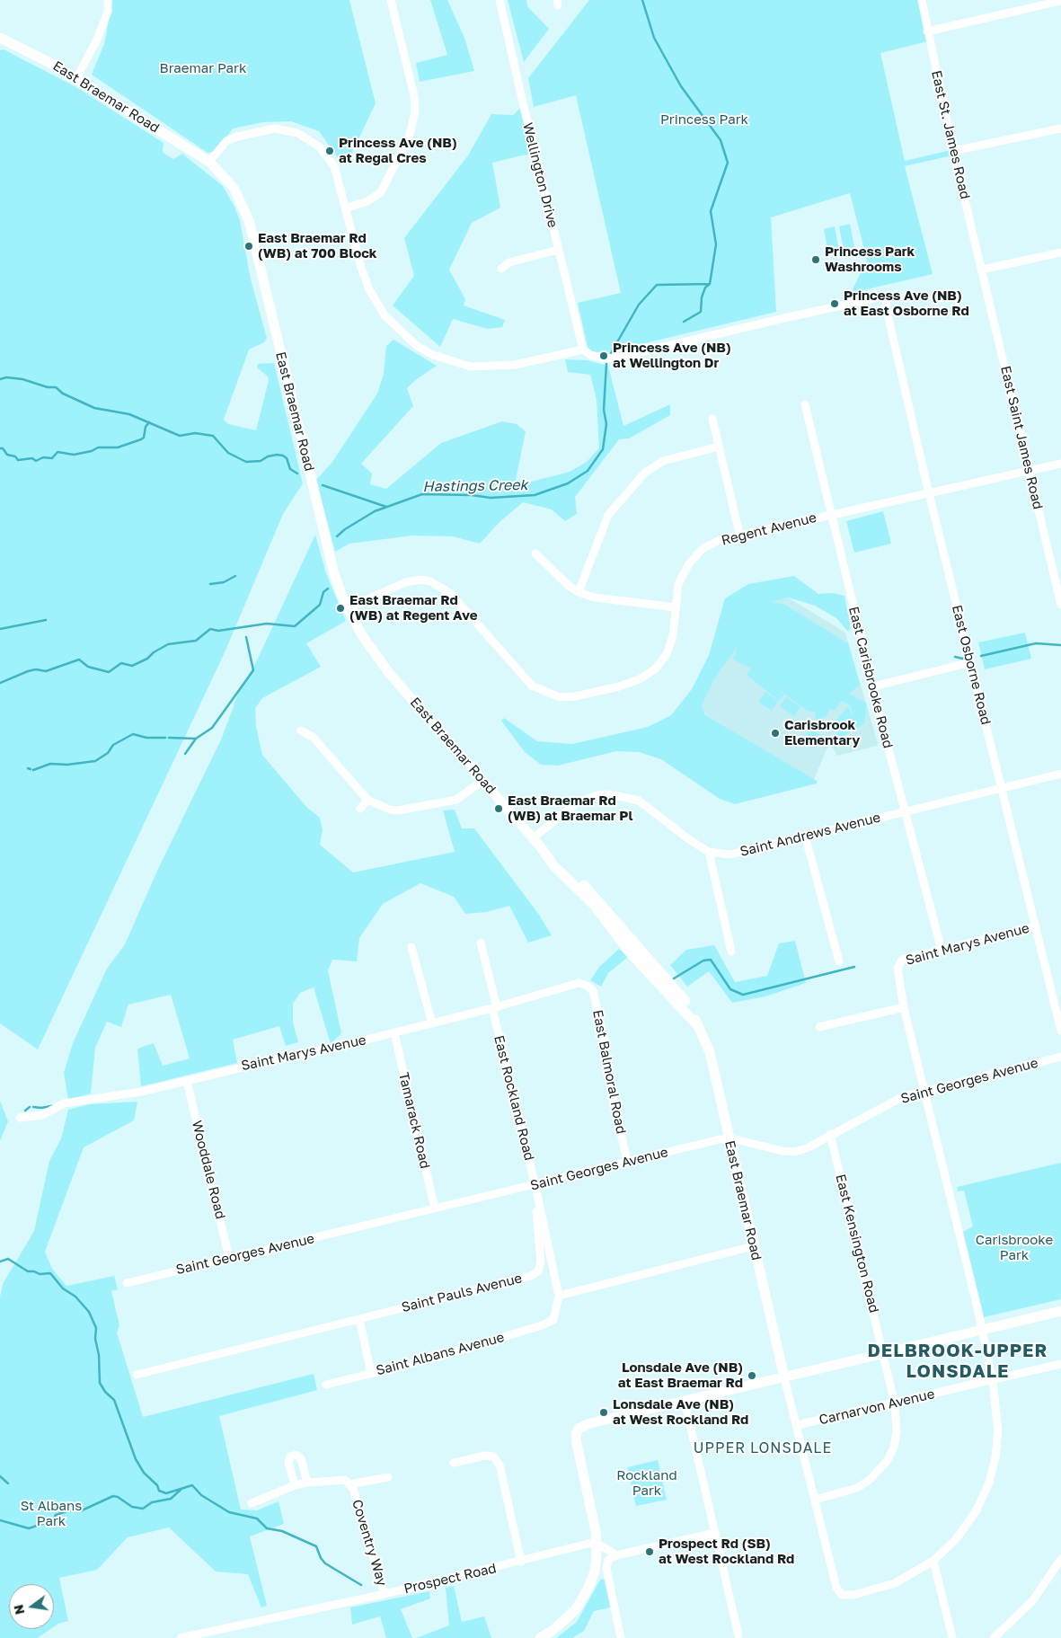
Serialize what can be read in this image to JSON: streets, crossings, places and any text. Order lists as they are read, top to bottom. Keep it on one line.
{"streets":{"street":["East Braemar Road","East St. James Road","Wellington Drive","East Saint James Road","Regent Avenue","East Osborne Road","East Carisbrooke Road","Saint Andrews Avenue","Saint Marys Avenue","East Balmoral Road","Saint Georges Avenue","East Rockland Road","Tamarack Road","Wooddale Road","East Kensington Road","Saint Pauls Avenue","Saint Albans Avenue","Carnarvon Avenue","Coventry Way","Prospect Road"]},"crossings":[["East Braemar Road","Regent Avenue"],["East Braemar Road","Saint Andrews Avenue"],["East Braemar Road","Saint Georges Avenue"],["East St. James Road","East Saint James Road"],["Wellington Drive","East Osborne Road"],["East Saint James Road","Regent Avenue"],["Regent Avenue","East Osborne Road"],["Regent Avenue","East Carisbrooke Road"],["East Osborne Road","Saint Andrews Avenue"],["East Osborne Road","Saint Marys Avenue"],["East Carisbrooke Road","Saint Andrews Avenue"],["East Carisbrooke Road","Saint Marys Avenue"],["Saint Marys Avenue","East Balmoral Road"],["Saint Marys Avenue","East Rockland Road"],["Saint Marys Avenue","Tamarack Road"],["Saint Marys Avenue","Wooddale Road"],["East Balmoral Road","Saint Georges Avenue"],["Saint Georges Avenue","East Rockland Road"],["Saint Georges Avenue","Tamarack Road"],["Saint Georges Avenue","Wooddale Road"],["Saint Georges Avenue","East Kensington Road"],["Saint Georges Avenue","Saint Pauls Avenue"],["East Rockland Road","Saint Pauls Avenue"],["East Rockland Road","Saint Albans Avenue"],["East Kensington Road","Carnarvon Avenue"],["Coventry Way","Prospect Road"]],"districts":["DELBROOK-UPPER LONSDALE","UPPER LONSDALE"],"water":["Hastings Creek"],"parks":["Braemar Park","Princess Park","Carisbrooke Park","Rockland Park","St Albans Park"],"places":["Princess Ave (NB) at Regal Cres","East Braemar Rd (WB) at 700 Block","Princess Park Washrooms","Princess Ave (NB) at East Osborne Rd","Princess Ave (NB) at Wellington Dr","East Braemar Rd (WB) at Regent Ave","Carisbrook Elementary","East Braemar Rd (WB) at Braemar Pl","Lonsdale Ave (NB) at East Braemar Rd","Lonsdale Ave (NB) at West Rockland Rd","Prospect Rd (SB) at West Rockland Rd"],"north":"left"}
